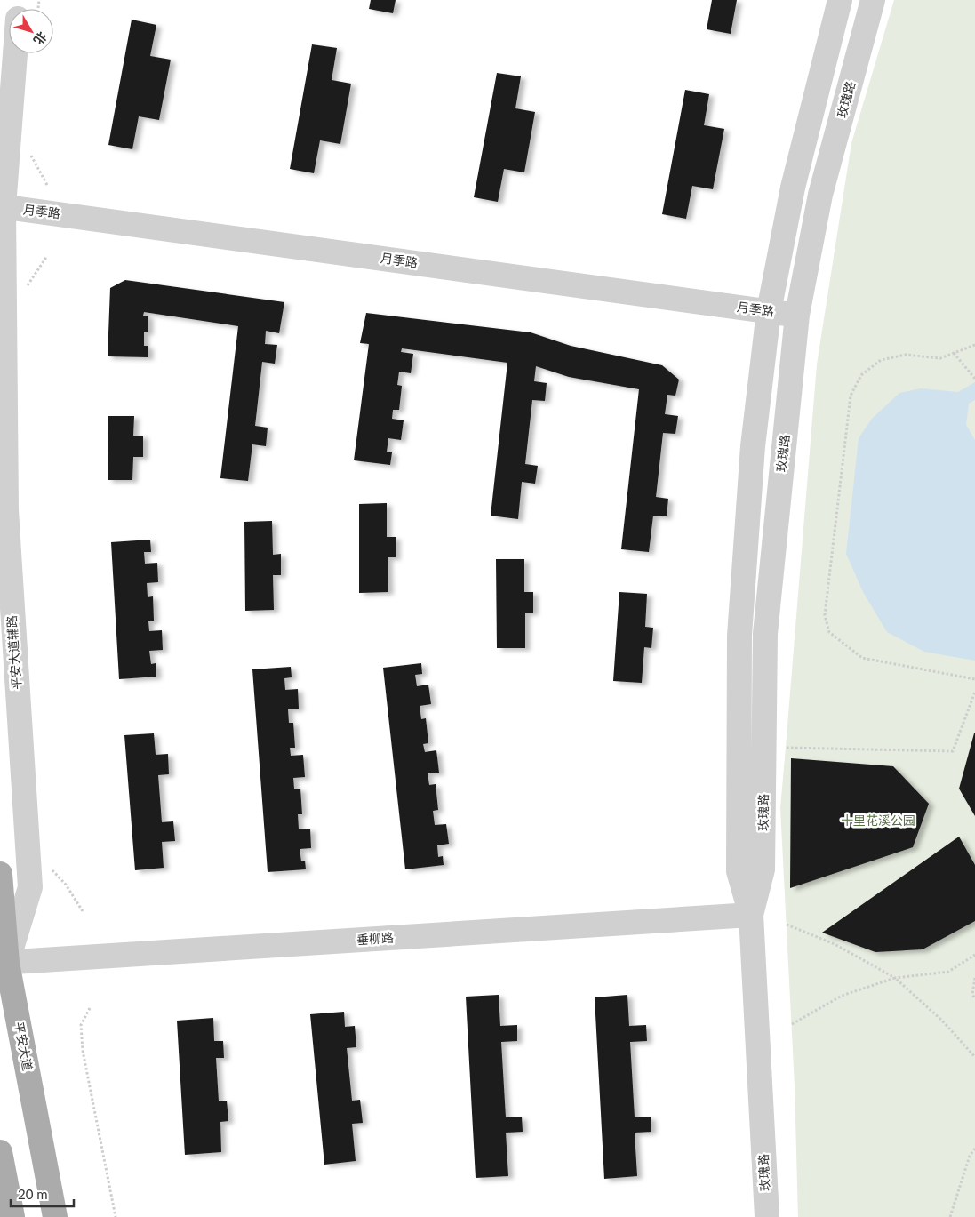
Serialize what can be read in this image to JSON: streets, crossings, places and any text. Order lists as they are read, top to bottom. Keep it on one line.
{"streets":{"main road":["平安大道"],"street":["玫瑰路","月季路","平安大道辅路","垂柳路"]},"crossings":[["玫瑰路","月季路"],["玫瑰路","垂柳路"],["月季路","平安大道辅路"],["平安大道辅路","垂柳路"],["平安大道辅路","平安大道"],["垂柳路","平安大道"]],"parks":["十里花溪公园"],"scale_bar":"20 m","north":"bottom right"}
